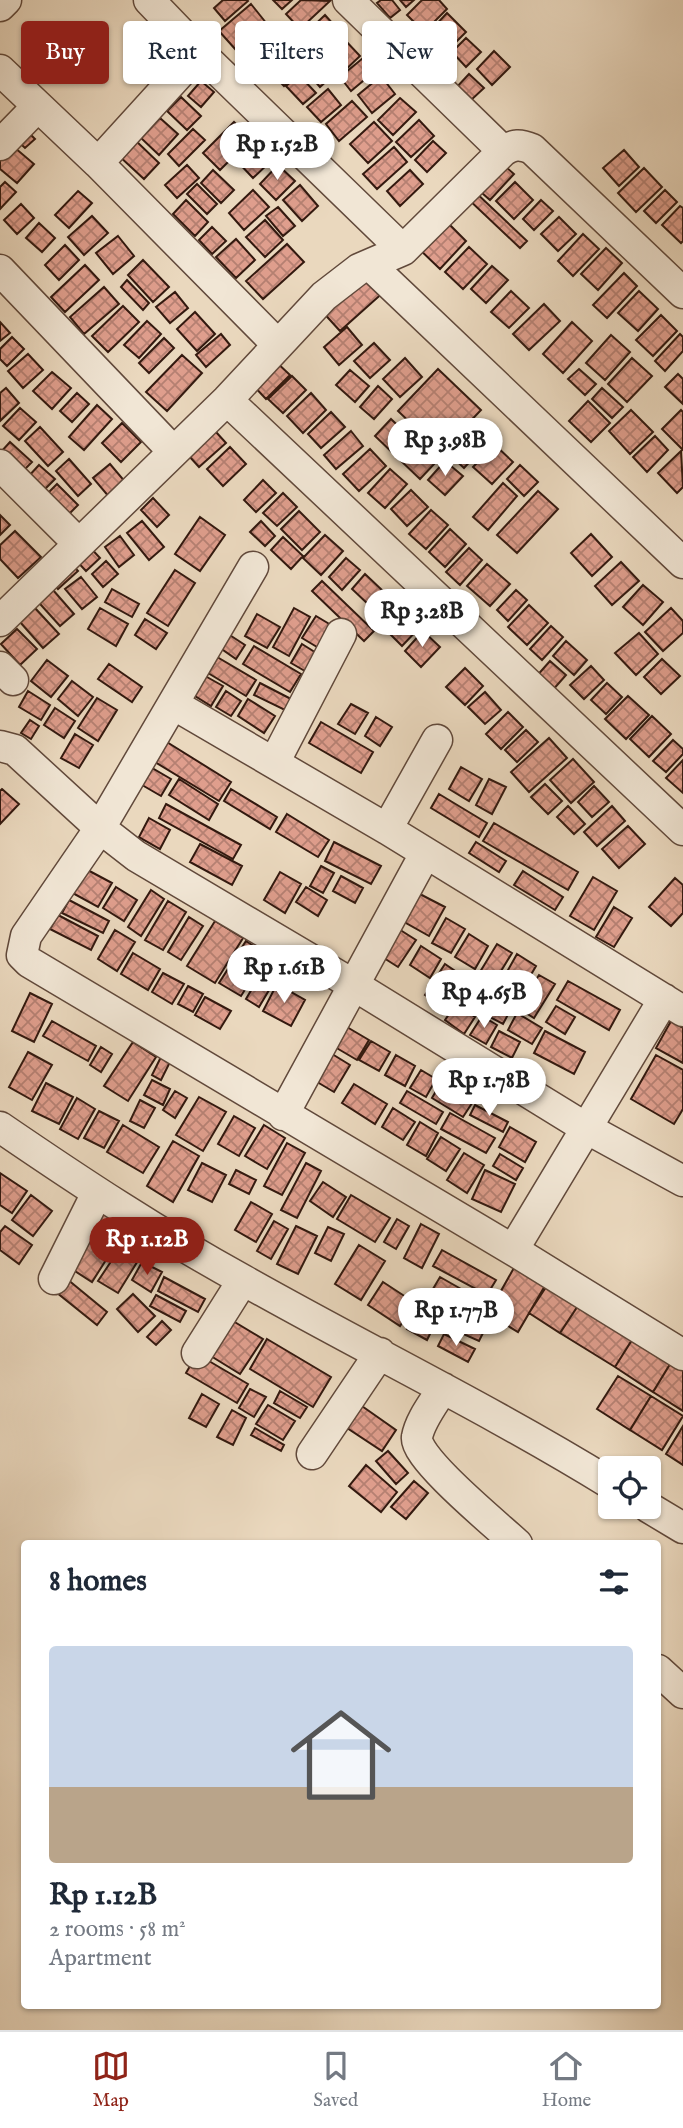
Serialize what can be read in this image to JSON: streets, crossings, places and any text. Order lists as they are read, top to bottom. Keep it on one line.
{"page":{"chip":["Buy","Rent","Filters","New"],"price":["Rp 1.52B","Rp 3.98B","Rp 3.28B","Rp 1.61B","Rp 4.65B","Rp 1.78B","Rp 1.12B","Rp 1.77B"],"heading":"8 homes","list":[{"name":"Rp 1.12B","note":"2 rooms · 58 m² · Apartment"}],"tabs":["Map","Saved","Home"]}}
